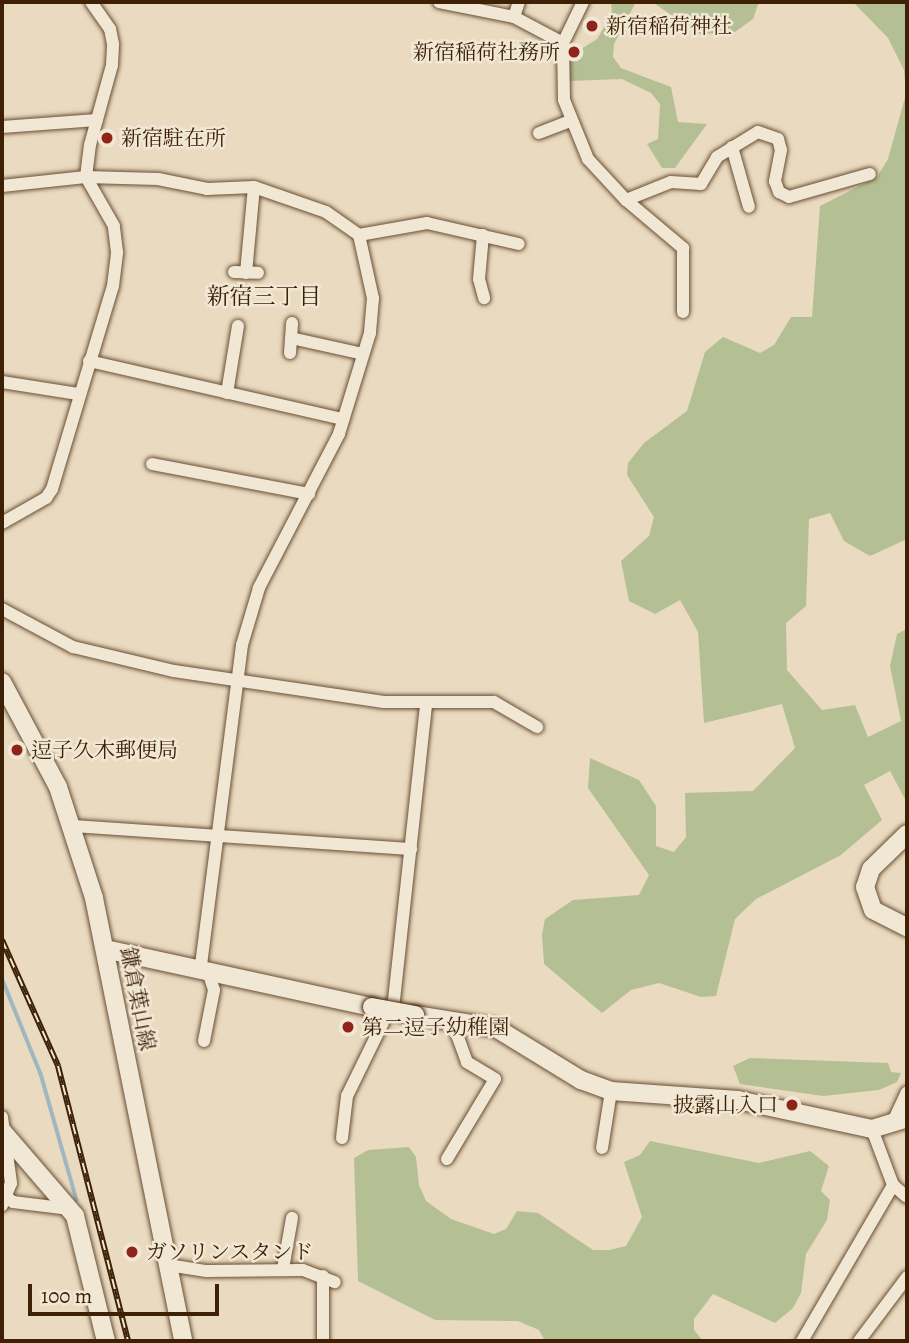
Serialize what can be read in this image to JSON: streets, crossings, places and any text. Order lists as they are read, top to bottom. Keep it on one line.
{"streets":{"street":["鎌倉葉山線"]},"districts":["新宿三丁目"],"places":["新宿稲荷神社","新宿稲荷社務所","新宿駐在所","逗子久木郵便局","第二逗子幼稚園","披露山入口","ガソリンスタンド"],"scale_bar":"100 m"}
